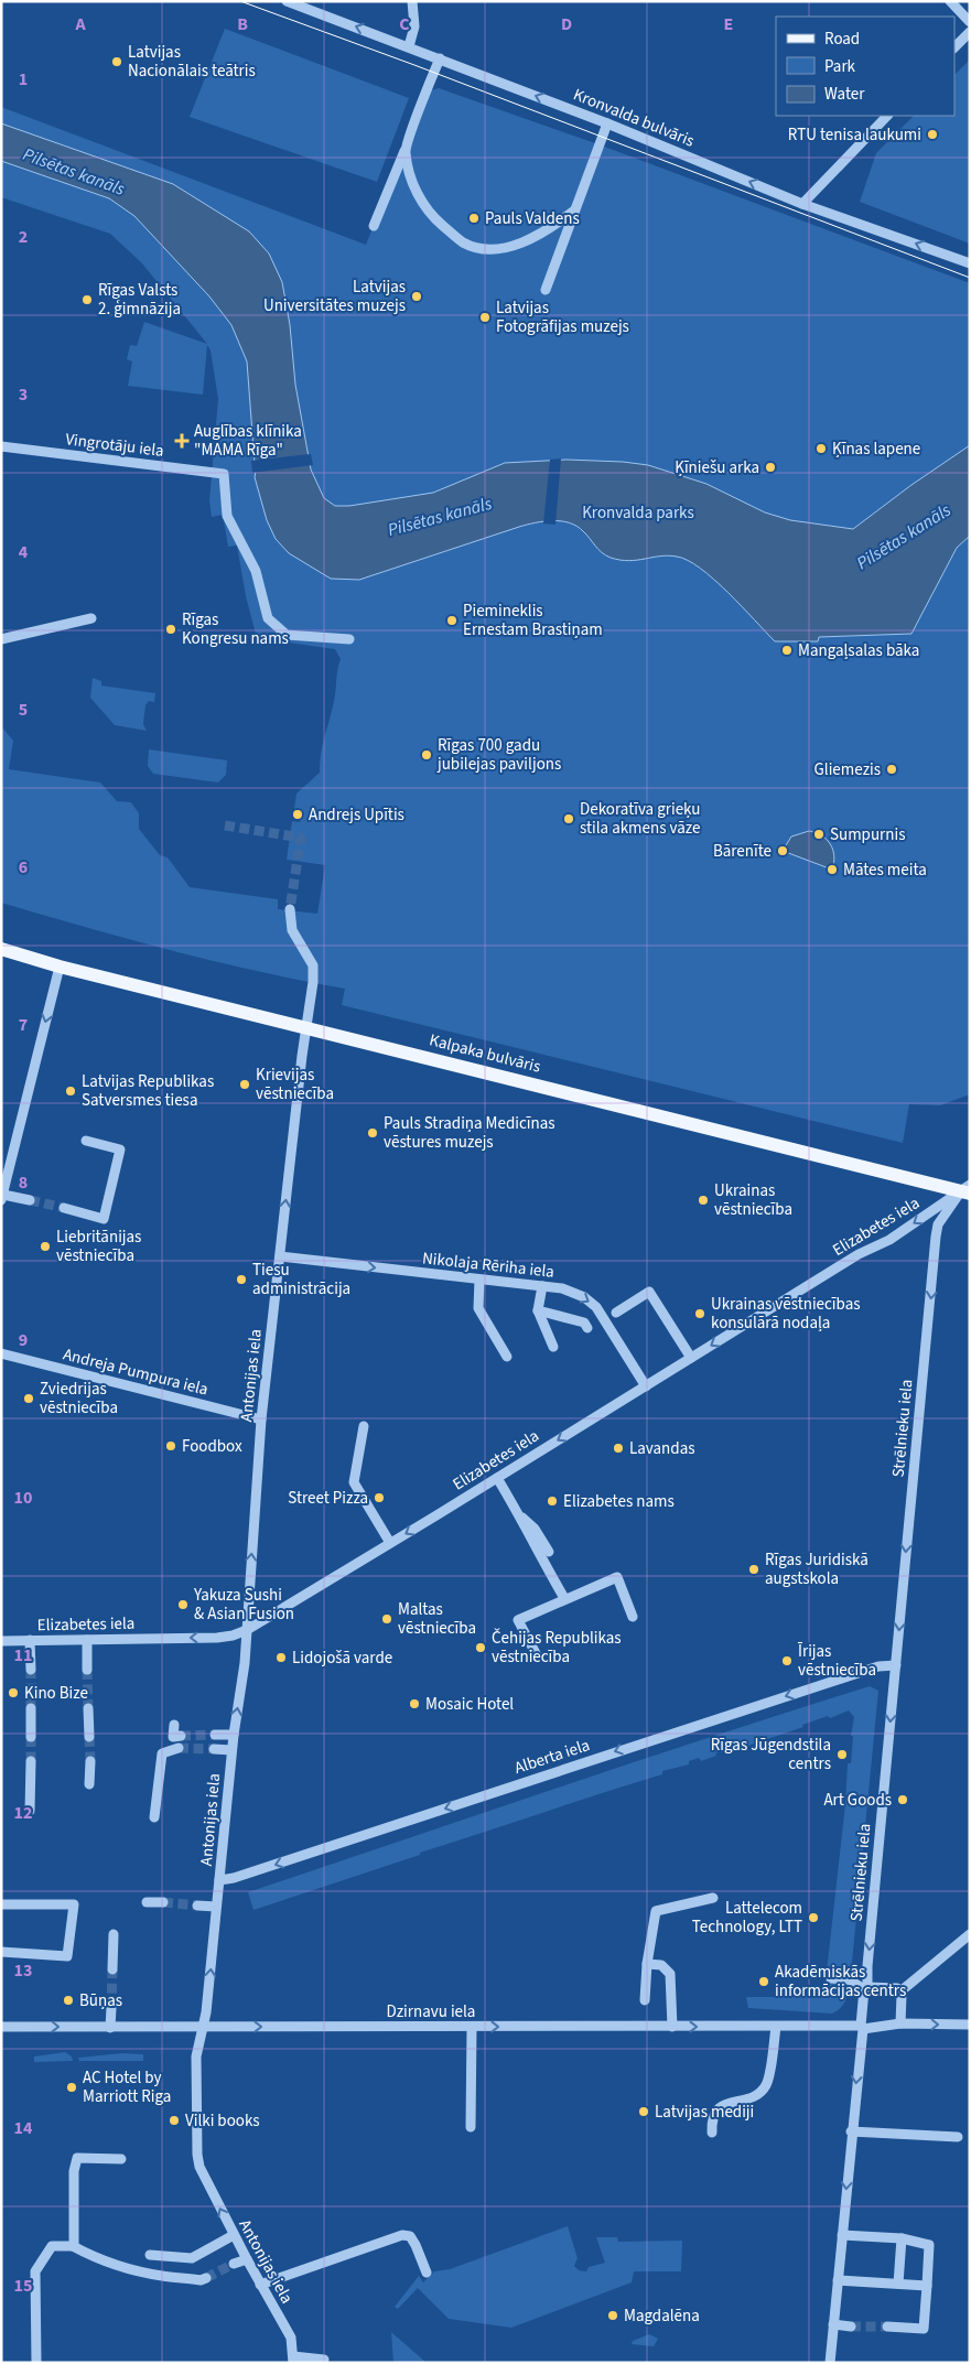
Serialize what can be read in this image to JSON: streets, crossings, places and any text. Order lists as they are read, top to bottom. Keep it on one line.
{"streets":{"main road":["Kalpaka bulvāris"],"street":["Kronvalda bulvāris","Vingrotāju iela","Elizabetes iela","Nikolaja Rēriha iela","Andreja Pumpura iela","Antonijas iela","Strēlnieku iela","Alberta iela","Dzirnavu iela"]},"crossings":[["Kalpaka bulvāris","Elizabetes iela"],["Kalpaka bulvāris","Antonijas iela"],["Kalpaka bulvāris","Strēlnieku iela"],["Elizabetes iela","Nikolaja Rēriha iela"],["Elizabetes iela","Antonijas iela"],["Elizabetes iela","Strēlnieku iela"],["Nikolaja Rēriha iela","Antonijas iela"],["Andreja Pumpura iela","Antonijas iela"],["Antonijas iela","Alberta iela"],["Antonijas iela","Dzirnavu iela"],["Strēlnieku iela","Alberta iela"],["Strēlnieku iela","Dzirnavu iela"]],"one_way":["Kronvalda bulvāris","Elizabetes iela","Nikolaja Rēriha iela","Antonijas iela","Strēlnieku iela","Alberta iela","Dzirnavu iela"],"water":["Pilsētas kanāls"],"parks":["Kronvalda parks"],"places":{"other":["Latvijas Nacionālais teātris","RTU tenisa laukumi","Pauls Valdens","Latvijas Universitātes muzejs","Rīgas Valsts 2. ģimnāzija","Latvijas Fotogrāfijas muzejs","Ķīnas lapene","Ķīniešu arka","Piemineklis Ernestam Brastiņam","Rīgas Kongresu nams","Mangaļsalas bāka","Rīgas 700 gadu jubilejas paviljons","Gliemezis","Andrejs Upītis","Dekoratīva grieķu stila akmens vāze","Sumpurnis","Bārenīte","Mātes meita","Krievijas vēstniecība","Latvijas Republikas Satversmes tiesa","Pauls Stradiņa Medicīnas vēstures muzejs","Ukrainas vēstniecība","Liebritānijas vēstniecība","Tiesu administrācija","Ukrainas vēstniecības konsulārā nodaļa","Zviedrijas vēstniecība","Foodbox","Lavandas","Street Pizza","Elizabetes nams","Rīgas Juridiskā augstskola","Yakuza Sushi & Asian Fusion","Maltas vēstniecība","Čehijas Republikas vēstniecība","Lidojošā varde","Īrijas vēstniecība","Kino Bize","Mosaic Hotel","Rīgas Jūgendstila centrs","Art Goods","Lattelecom Technology, LTT","Akadēmiskās informācijas centrs","Būņas","AC Hotel by Marriott Riga","Latvijas mediji","Vilki books","Magdalēna"],"health":["Auglības klīnika \"MAMA Rīga\""]},"legend":["Road","Park","Water"],"grid":{"columns":["A","B","C","D","E"],"rows":["1","2","3","4","5","6","7","8","9","10","11","12","13","14","15"]}}
